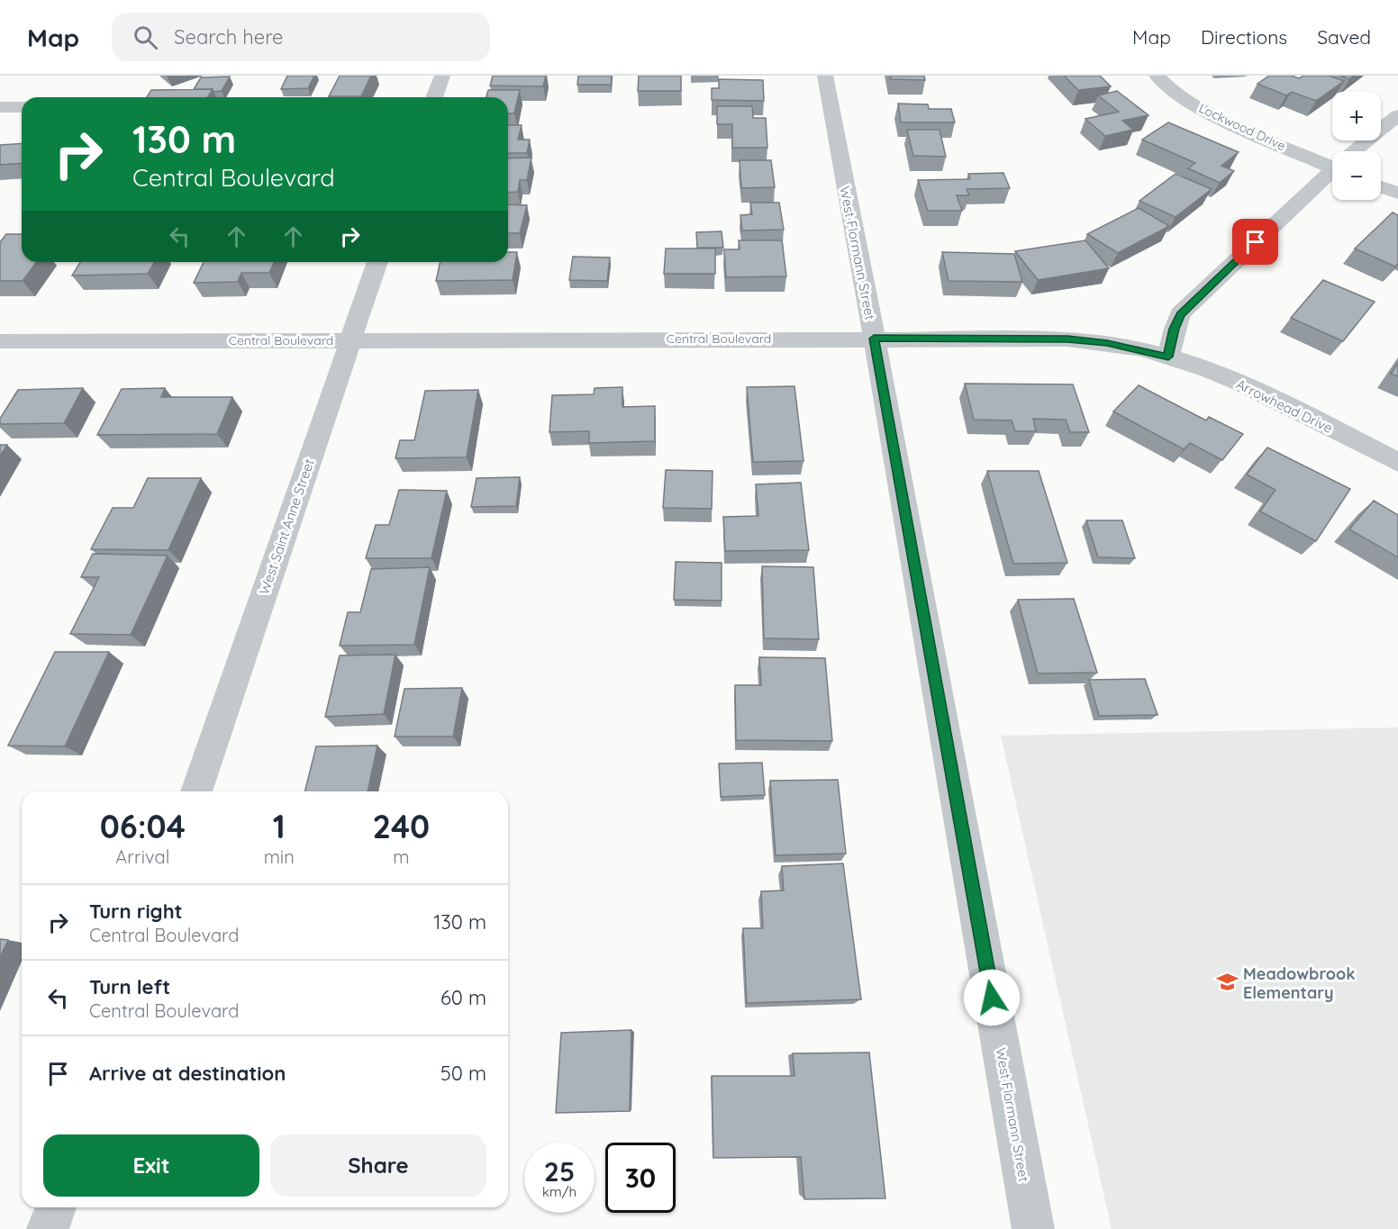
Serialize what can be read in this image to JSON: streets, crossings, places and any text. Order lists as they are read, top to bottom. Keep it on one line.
{"streets":{"street":["Lockwood Drive","West Flormann Street","Central Boulevard","Arrowhead Drive","West Saint Anne Street"]},"crossings":[["West Flormann Street","Central Boulevard"],["Central Boulevard","Arrowhead Drive"],["Central Boulevard","West Saint Anne Street"]],"places":{"school or university":["Meadowbrook Elementary"]},"page":{"header":"Map","search":"Search here","nav":["Map","Directions","Saved"],"map_buttons":["+","−"],"turn":["130 m","Central Boulevard"],"eta":["06:04","Arrival","1","min","240","m"],"list":[{"name":"Turn right","note":"Central Boulevard","value":"130 m"},{"name":"Turn left","note":"Central Boulevard","value":"60 m"},{"name":"Arrive at destination","value":"50 m"}],"buttons":["Exit","Share"],"speed":"25 km/h","limit":"30"}}
